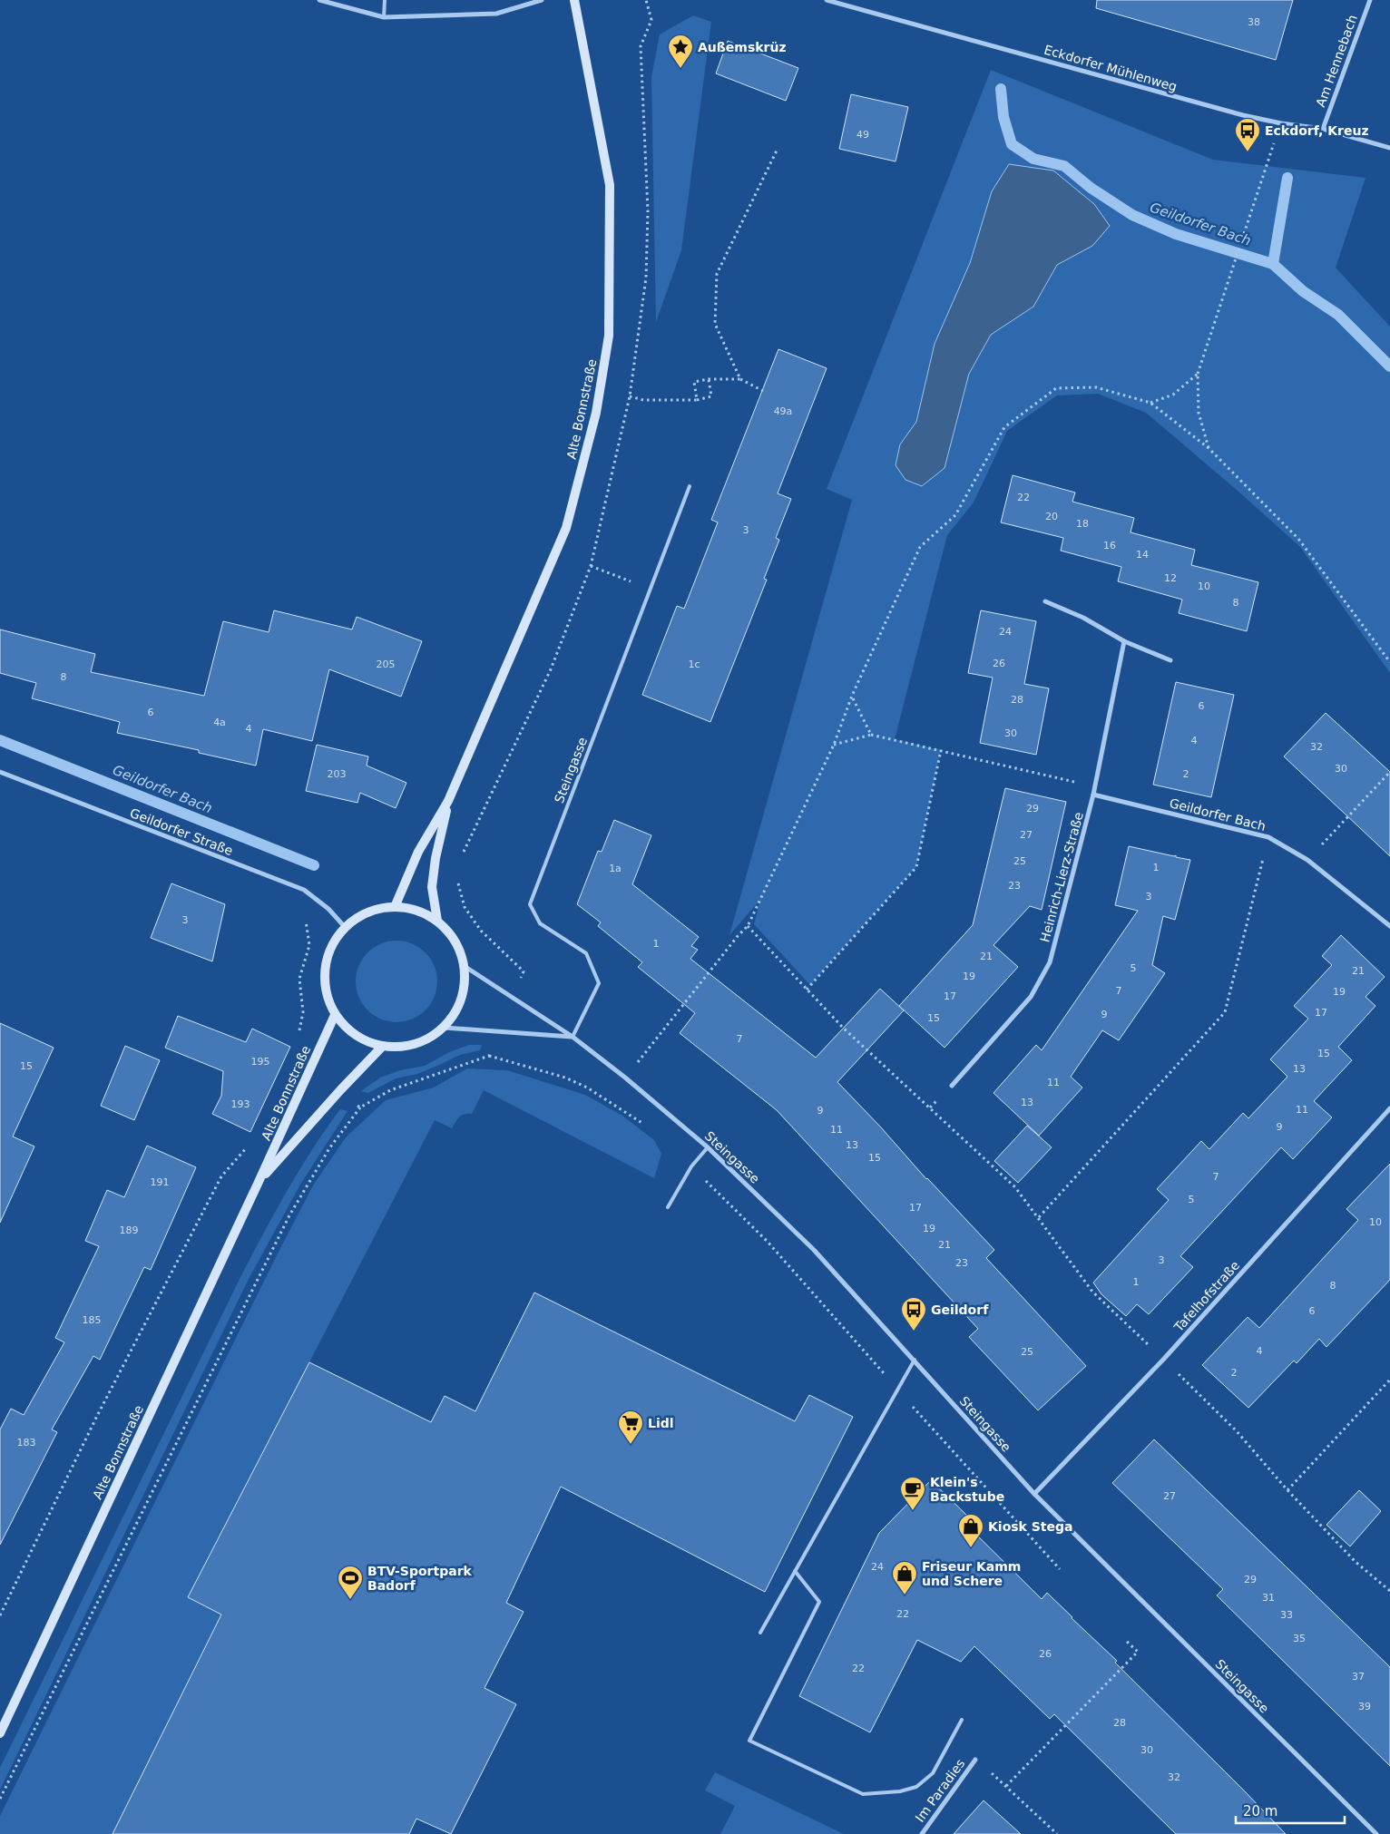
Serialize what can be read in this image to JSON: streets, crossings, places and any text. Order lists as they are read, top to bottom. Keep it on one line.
{"streets":{"main road":["Alte Bonnstraße"],"street":["Am Hennebach","Eckdorfer Mühlenweg","Steingasse","Geildorfer Bach","Geildorfer Straße","Heinrich-Lierz-Straße","Tafelhofstraße","Im Paradies"]},"crossings":[["Am Hennebach","Eckdorfer Mühlenweg"],["Alte Bonnstraße","Steingasse"],["Alte Bonnstraße","Geildorfer Straße"],["Steingasse","Geildorfer Straße"],["Steingasse","Tafelhofstraße"],["Geildorfer Bach","Heinrich-Lierz-Straße"]],"water":["Geildorfer Bach"],"places":{"place":["Außemskrüz"],"bus stop":["Eckdorf, Kreuz","Geildorf"],"supermarket":["Lidl"],"cafe":["Klein's Backstube"],"shop":["Kiosk Stega","Friseur Kamm und Schere"],"sports":["BTV-Sportpark Badorf"]},"house_numbers":["38","49","49a","22","20","18","3","16","14","12","10","8","24","26","205","1c","8","28","6","6","4a","4","30","4","32","30","203","2","29","27","25","1","1a","23","3","3","1","21","5","21","19","7","19","17","17","9","15","7","15","195","15","13","11","13","193","11","9","9","11","13","15","7","191","5","17","10","19","189","21","3","23","1","8","6","185","4","25","2","183","27","24","29","31","22","33","35","26","22","37","39","28","30","32"],"scale_bar":"20 m"}
